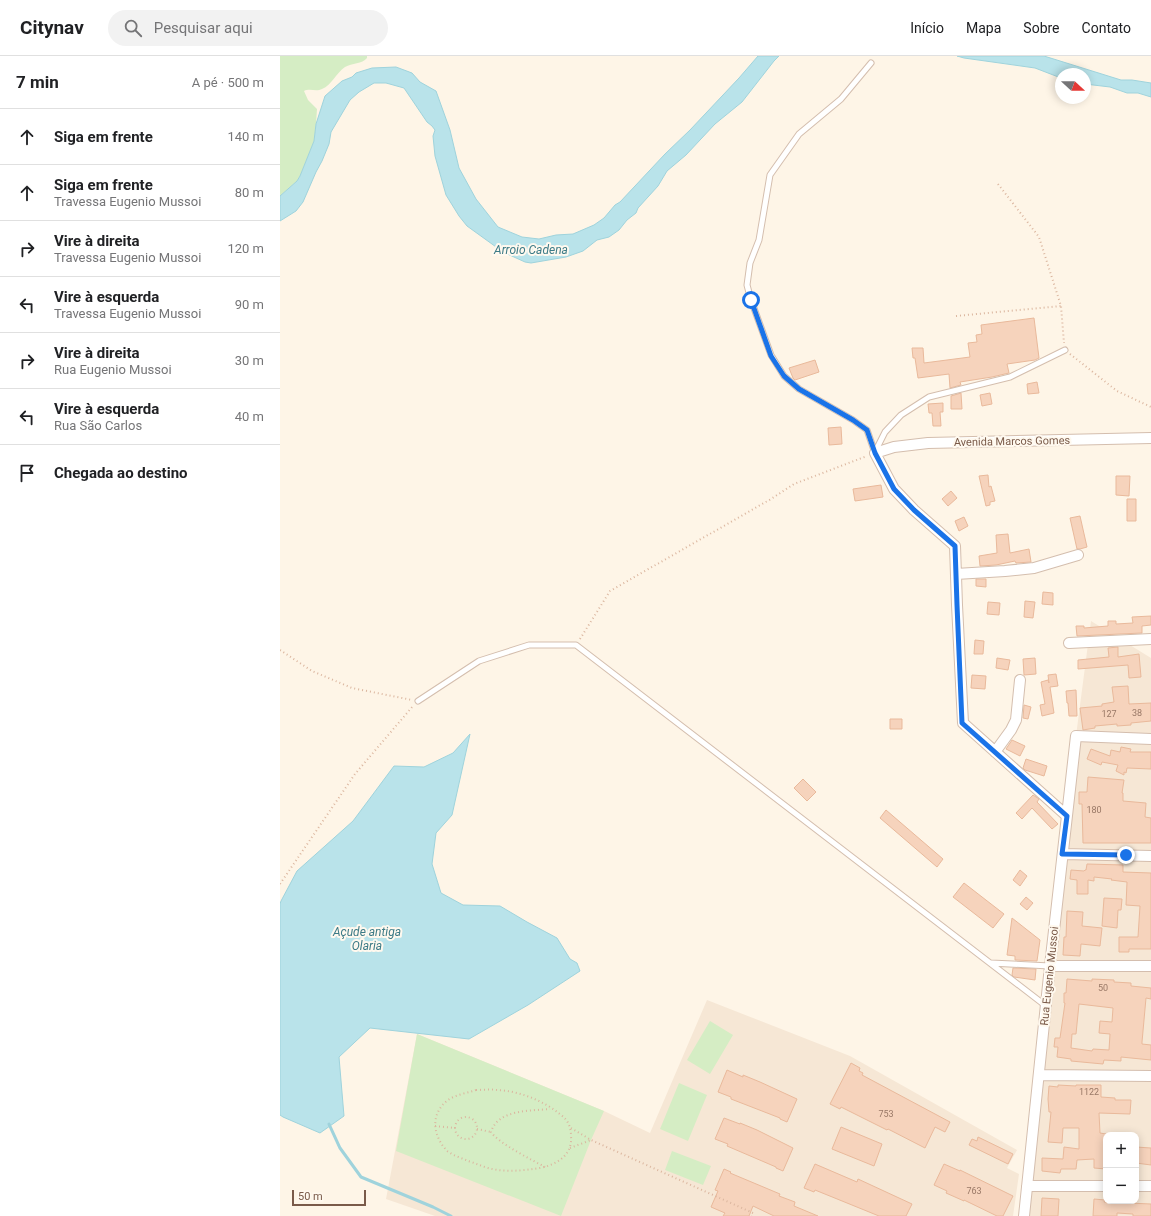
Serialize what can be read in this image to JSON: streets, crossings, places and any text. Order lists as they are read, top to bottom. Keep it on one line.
{"streets":{"street":["Avenida Marcos Gomes","Rua Eugenio Mussoi"]},"water":["Arroio Cadena","Açude antiga Olaria"],"house_numbers":["38","127","180","50","1122","753","763"],"scale_bar":"50 m","north":"right","page":{"header":"Citynav","search":"Pesquisar aqui","nav":["Início","Mapa","Sobre","Contato"],"heading":["7 min","A pé · 500 m"],"list":[["Siga em frente","140 m"],["Siga em frente","Travessa Eugenio Mussoi","80 m"],["Vire à direita","Travessa Eugenio Mussoi","120 m"],["Vire à esquerda","Travessa Eugenio Mussoi","90 m"],["Vire à direita","Rua Eugenio Mussoi","30 m"],["Vire à esquerda","Rua São Carlos","40 m"],"Chegada ao destino"],"map_buttons":["+","−"],"scale":"50 m"}}
